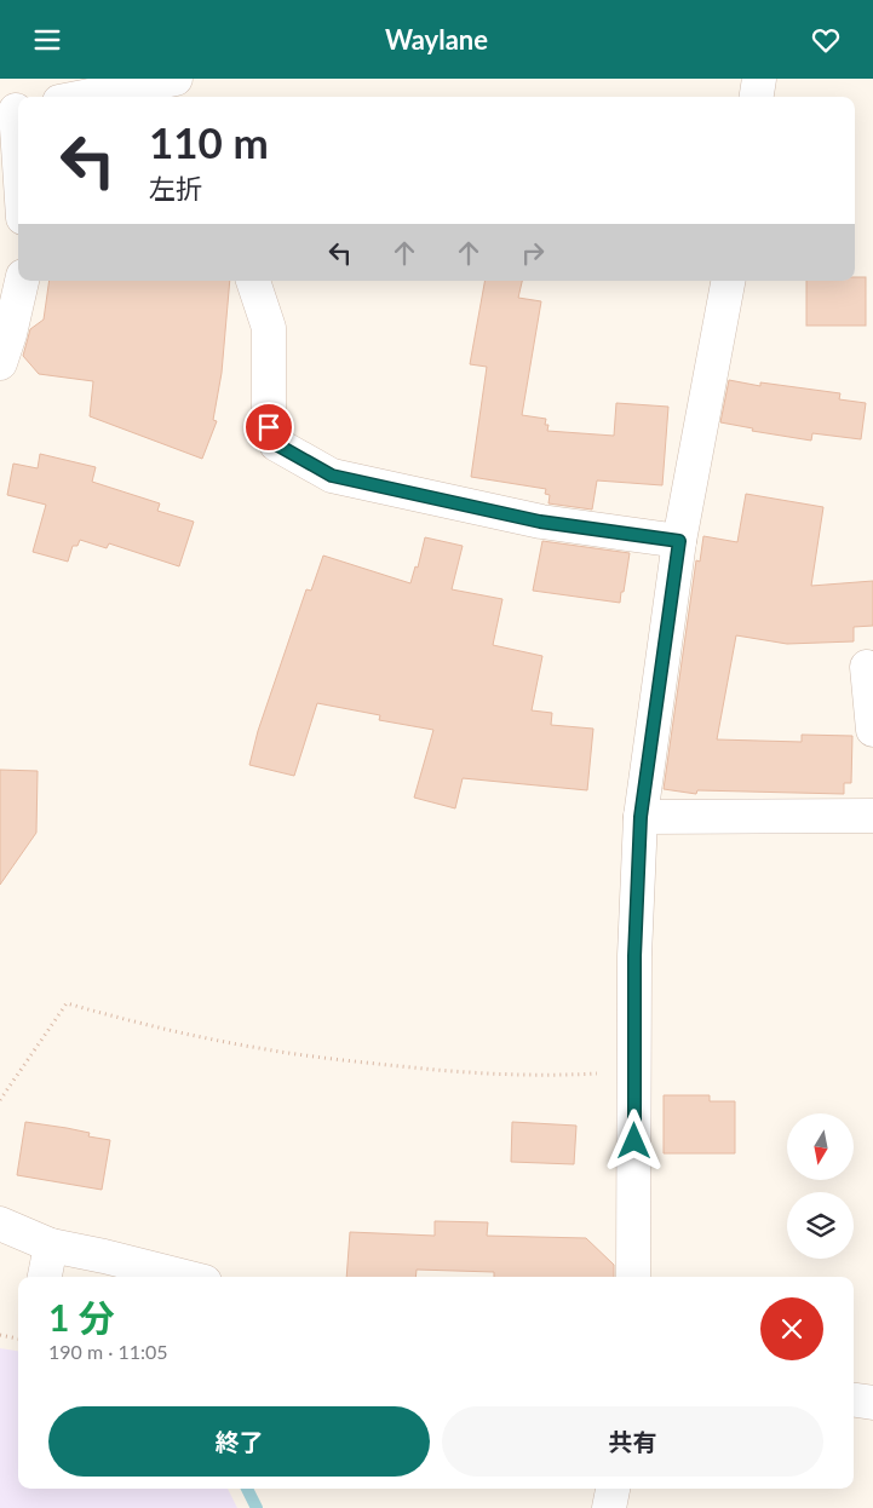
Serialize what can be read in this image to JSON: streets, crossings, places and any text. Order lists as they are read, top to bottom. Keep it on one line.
{"north":"bottom","page":{"header":"Waylane","turn":["110 m","左折"],"heading":["1 分","190 m · 11:05"],"buttons":["終了","共有"]}}
